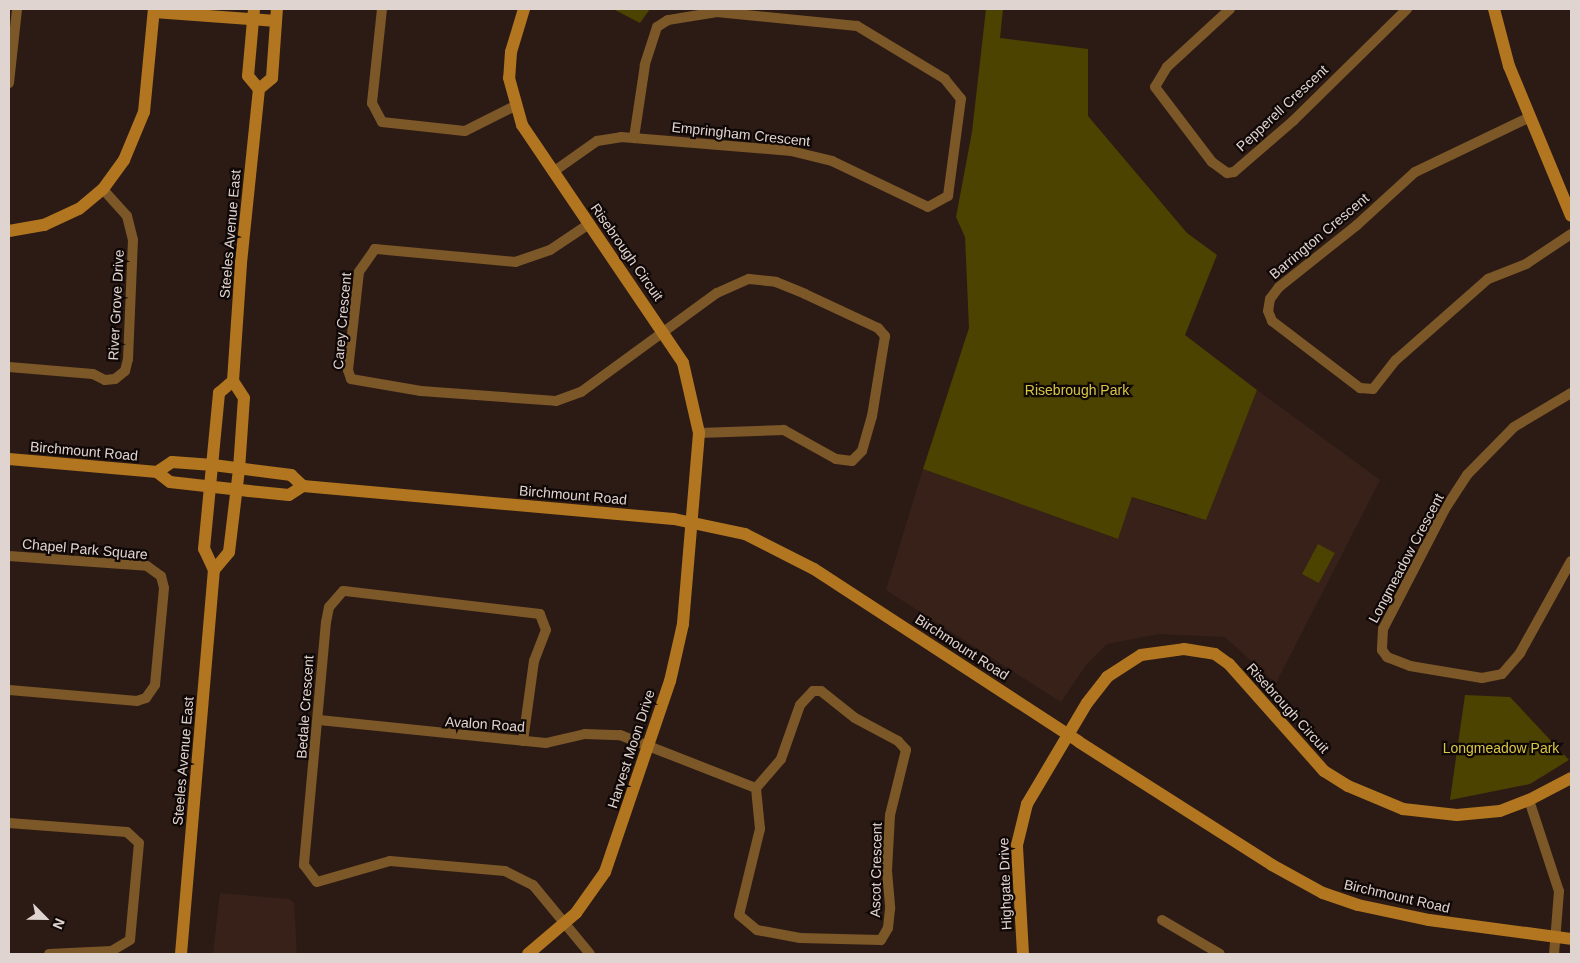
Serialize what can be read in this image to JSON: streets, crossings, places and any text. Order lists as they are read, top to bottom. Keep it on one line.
{"streets":{"main road":["Steeles Avenue East","Risebrough Circuit","Birchmount Road","Harvest Moon Drive","Highgate Drive"],"street":["Pepperell Crescent","Empringham Crescent","Barrington Crescent","River Grove Drive","Carey Crescent","Chapel Park Square","Longmeadow Crescent","Bedale Crescent","Avalon Road","Ascot Crescent"]},"crossings":[["Empringham Crescent","Risebrough Circuit"],["Steeles Avenue East","Birchmount Road"],["Risebrough Circuit","Carey Crescent"],["Risebrough Circuit","Birchmount Road"],["Risebrough Circuit","Harvest Moon Drive"],["Risebrough Circuit","Highgate Drive"],["Birchmount Road","Harvest Moon Drive"],["Birchmount Road","Highgate Drive"],["Bedale Crescent","Avalon Road"],["Bedale Crescent","Harvest Moon Drive"],["Avalon Road","Harvest Moon Drive"]],"parks":["Risebrough Park","Longmeadow Park"],"north":"bottom right"}
